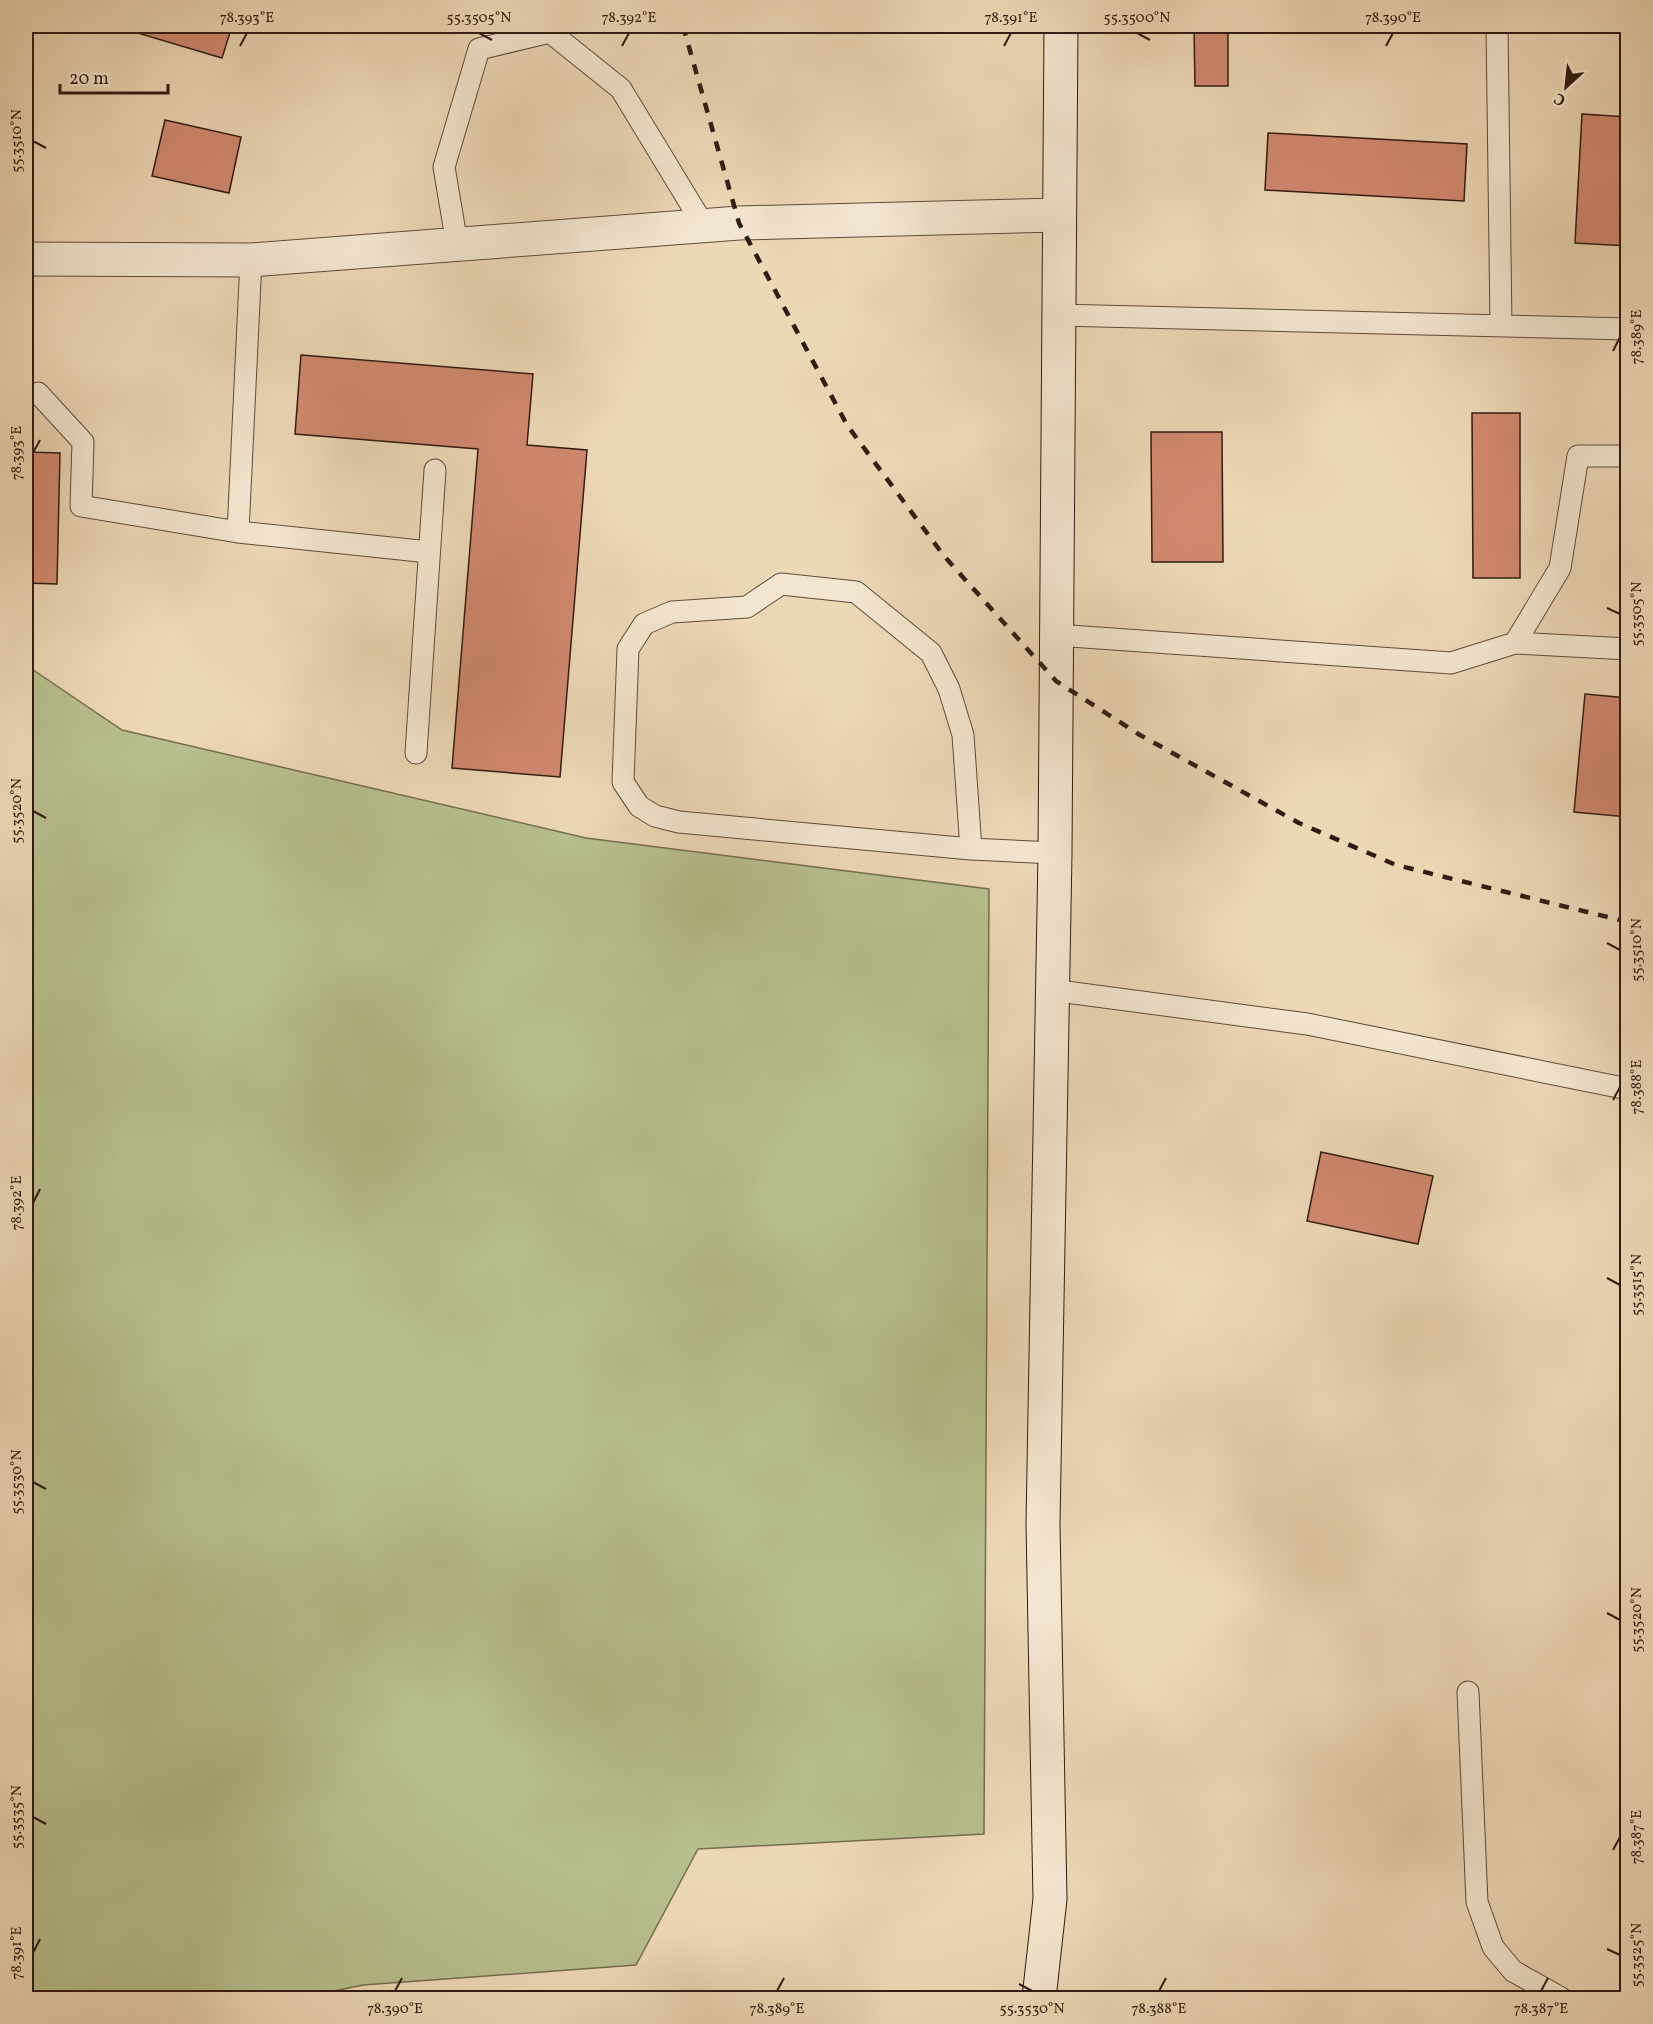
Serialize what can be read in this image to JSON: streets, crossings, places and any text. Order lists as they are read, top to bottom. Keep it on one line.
{"scale_bar":"20 m","north":"bottom left","coordinates":["78.393°E","55.3505°N","78.392°E","78.391°E","55.3500°N","78.390°E","55.3510°N","78.389°E","55.3520°N","78.388°E","55.3515°N","55.3530°N","55.3535°N","78.387°E","55.3525°N"]}
